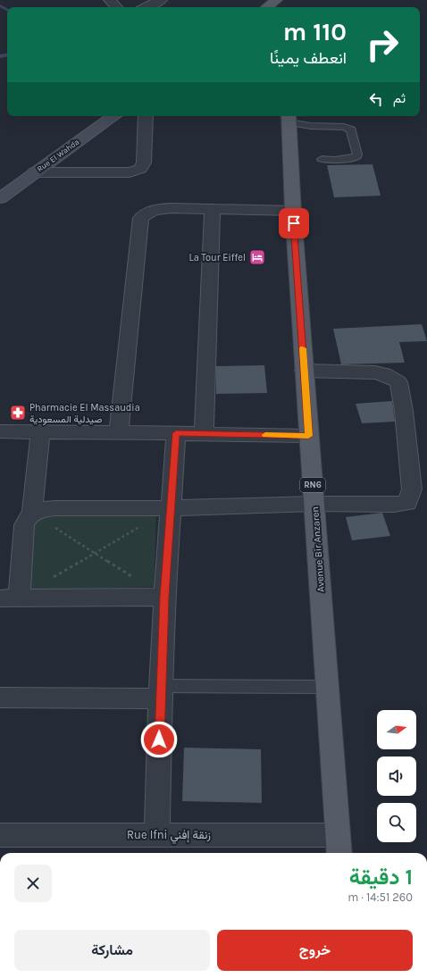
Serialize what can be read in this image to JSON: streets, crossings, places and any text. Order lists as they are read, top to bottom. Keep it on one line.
{"streets":{"main road":["RN6","Avenue Bir Anzaren"],"street":["Rue El Wahda","Rue Ifni زنقة إفني"]},"crossings":[["Avenue Bir Anzaren","Rue Ifni زنقة إفني"]],"places":{"hotel":["La Tour Eiffel"],"pharmacy":["Pharmacie El Massaudia صيدلية المسعودية"]},"north":"right","page":{"turn":["110 m","انعطف يمينًا"],"then":"ثم","heading":["1 دقيقة","260 m · 14:51"],"buttons":["خروج","مشاركة"]}}
